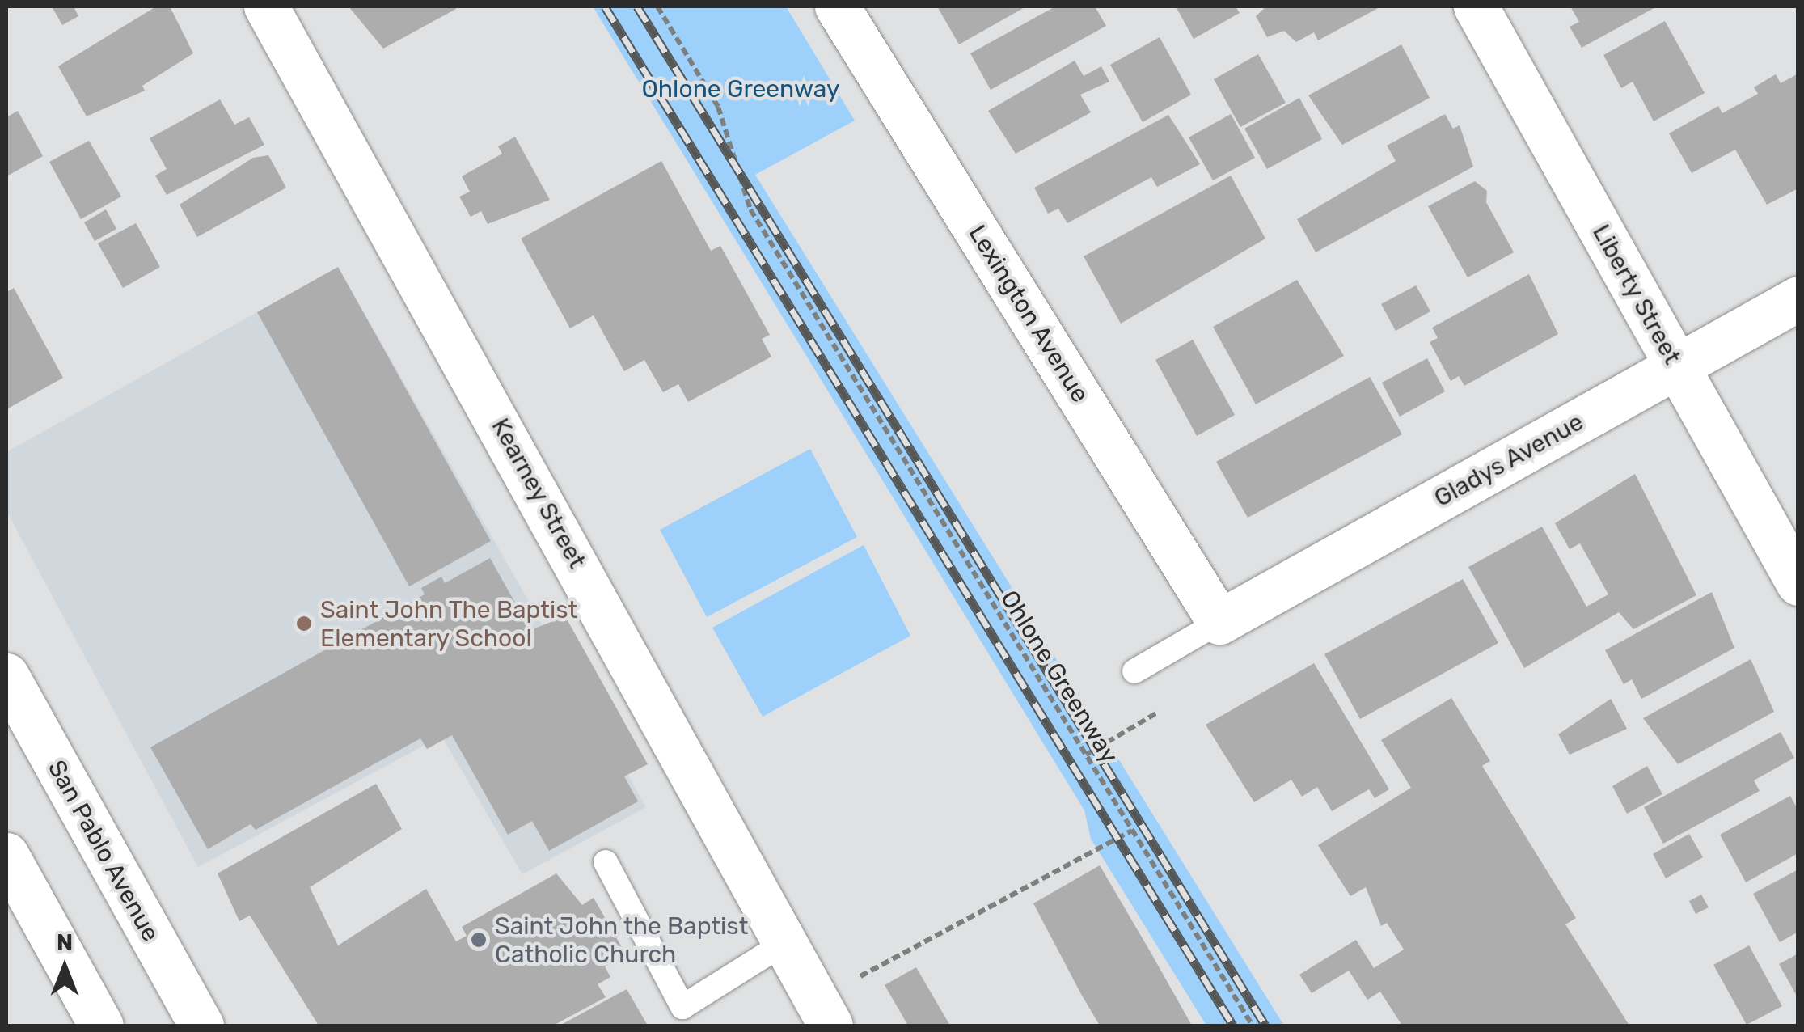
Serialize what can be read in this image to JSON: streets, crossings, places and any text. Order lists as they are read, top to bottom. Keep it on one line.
{"streets":{"street":["Liberty Street","Lexington Avenue","Gladys Avenue","Kearney Street","San Pablo Avenue"],"path":["Ohlone Greenway"]},"crossings":[["Liberty Street","Gladys Avenue"],["Lexington Avenue","Gladys Avenue"]],"parks":["Ohlone Greenway"],"places":["Saint John The Baptist Elementary School","Saint John the Baptist Catholic Church"],"north":"top"}
